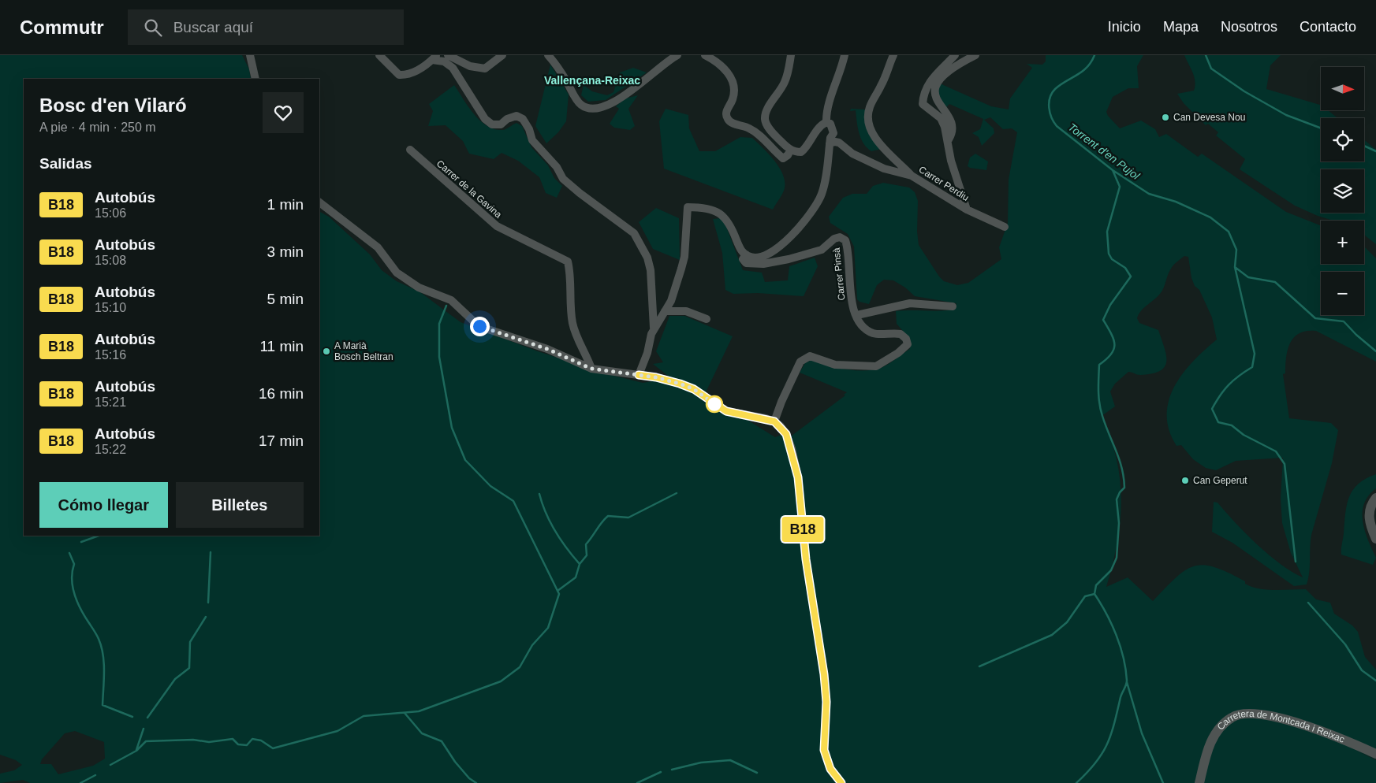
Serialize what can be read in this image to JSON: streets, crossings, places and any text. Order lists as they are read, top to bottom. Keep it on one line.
{"streets":{"street":["Carrer Perdiu","Carrer de la Gavina","Carrer Pinsà","Carretera de Montcada i Reixac"]},"districts":["Vallençana-Reixac"],"water":["Torrent d'en Pujol"],"places":["Can Devesa Nou","A Marià Bosch Beltran","Can Geperut"],"lines":["bus line B18"],"north":"right","page":{"header":"Commutr","search":"Buscar aquí","nav":["Inicio","Mapa","Nosotros","Contacto"],"on_map":"B18","map_buttons":["+","−"],"heading":[["Bosc d'en Vilaró","A pie · 4 min · 250 m"],"Salidas"],"list":[{"mark":"B18","name":"Autobús","note":"15:06","value":"1 min"},{"mark":"B18","name":"Autobús","note":"15:08","value":"3 min"},{"mark":"B18","name":"Autobús","note":"15:10","value":"5 min"},{"mark":"B18","name":"Autobús","note":"15:16","value":"11 min"},{"mark":"B18","name":"Autobús","note":"15:21","value":"16 min"},{"mark":"B18","name":"Autobús","note":"15:22","value":"17 min"}],"buttons":["Cómo llegar","Billetes"]}}
